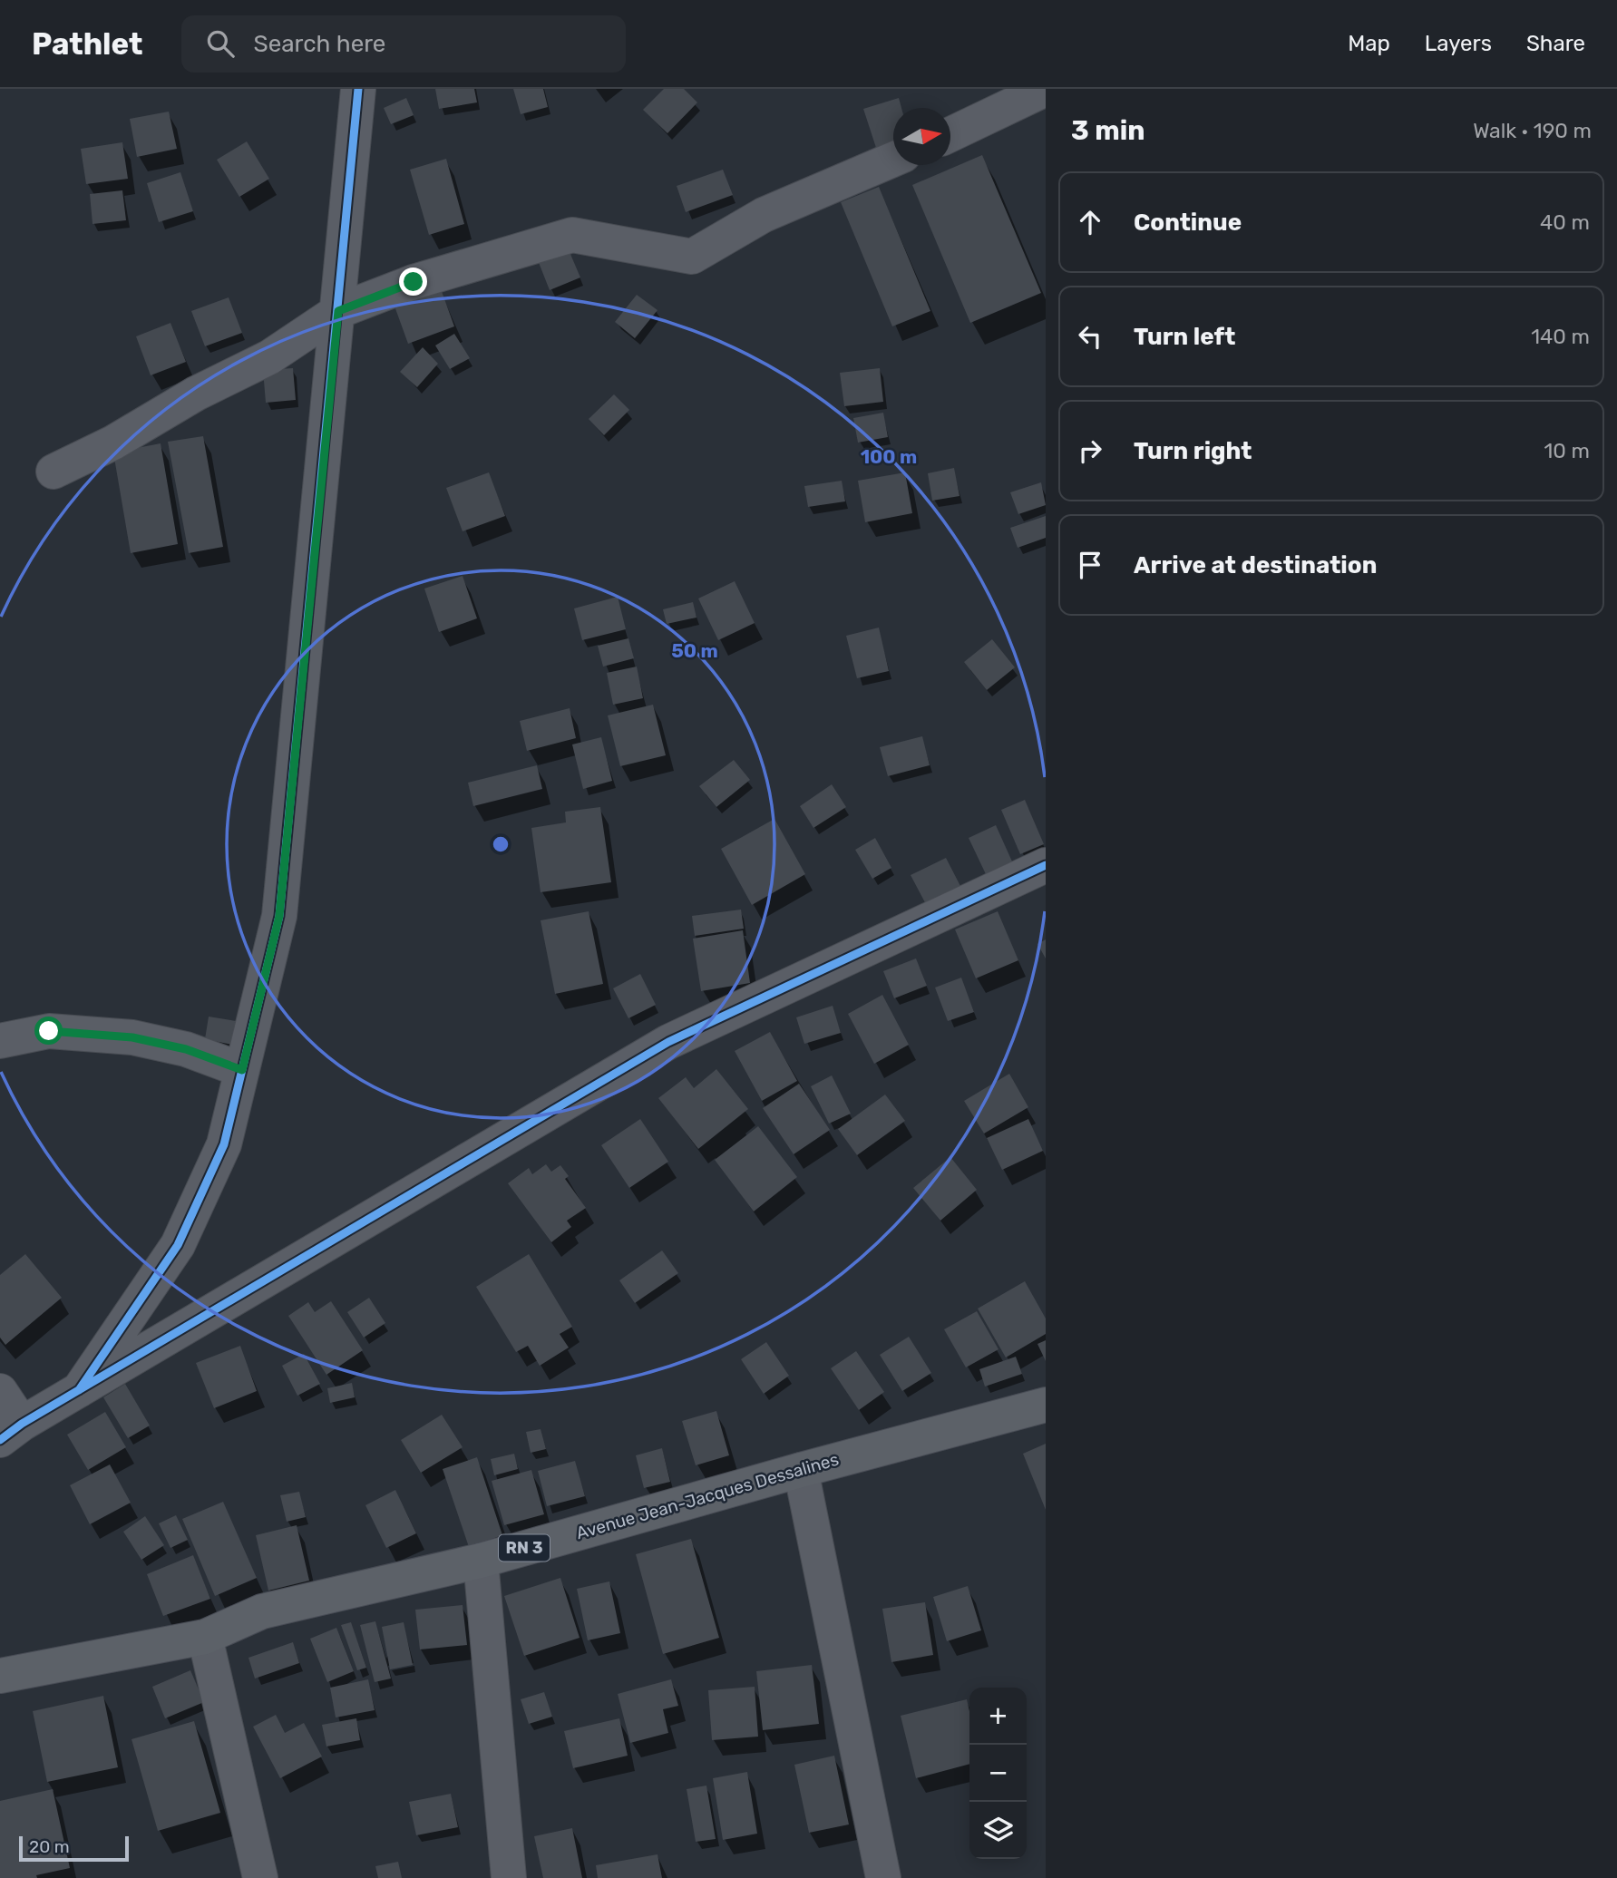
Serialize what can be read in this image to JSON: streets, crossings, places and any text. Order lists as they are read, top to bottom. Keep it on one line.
{"streets":{"main road":["Avenue Jean-Jacques Dessalines","RN 3"]},"scale_bar":"20 m","north":"right","page":{"header":"Pathlet","search":"Search here","nav":["Map","Layers","Share"],"heading":["3 min","Walk · 190 m"],"list":[["Continue","40 m"],["Turn left","140 m"],["Turn right","10 m"],"Arrive at destination"],"map_buttons":["+","−"],"scale":"20 m"},"rings":["100 m","50 m"]}
